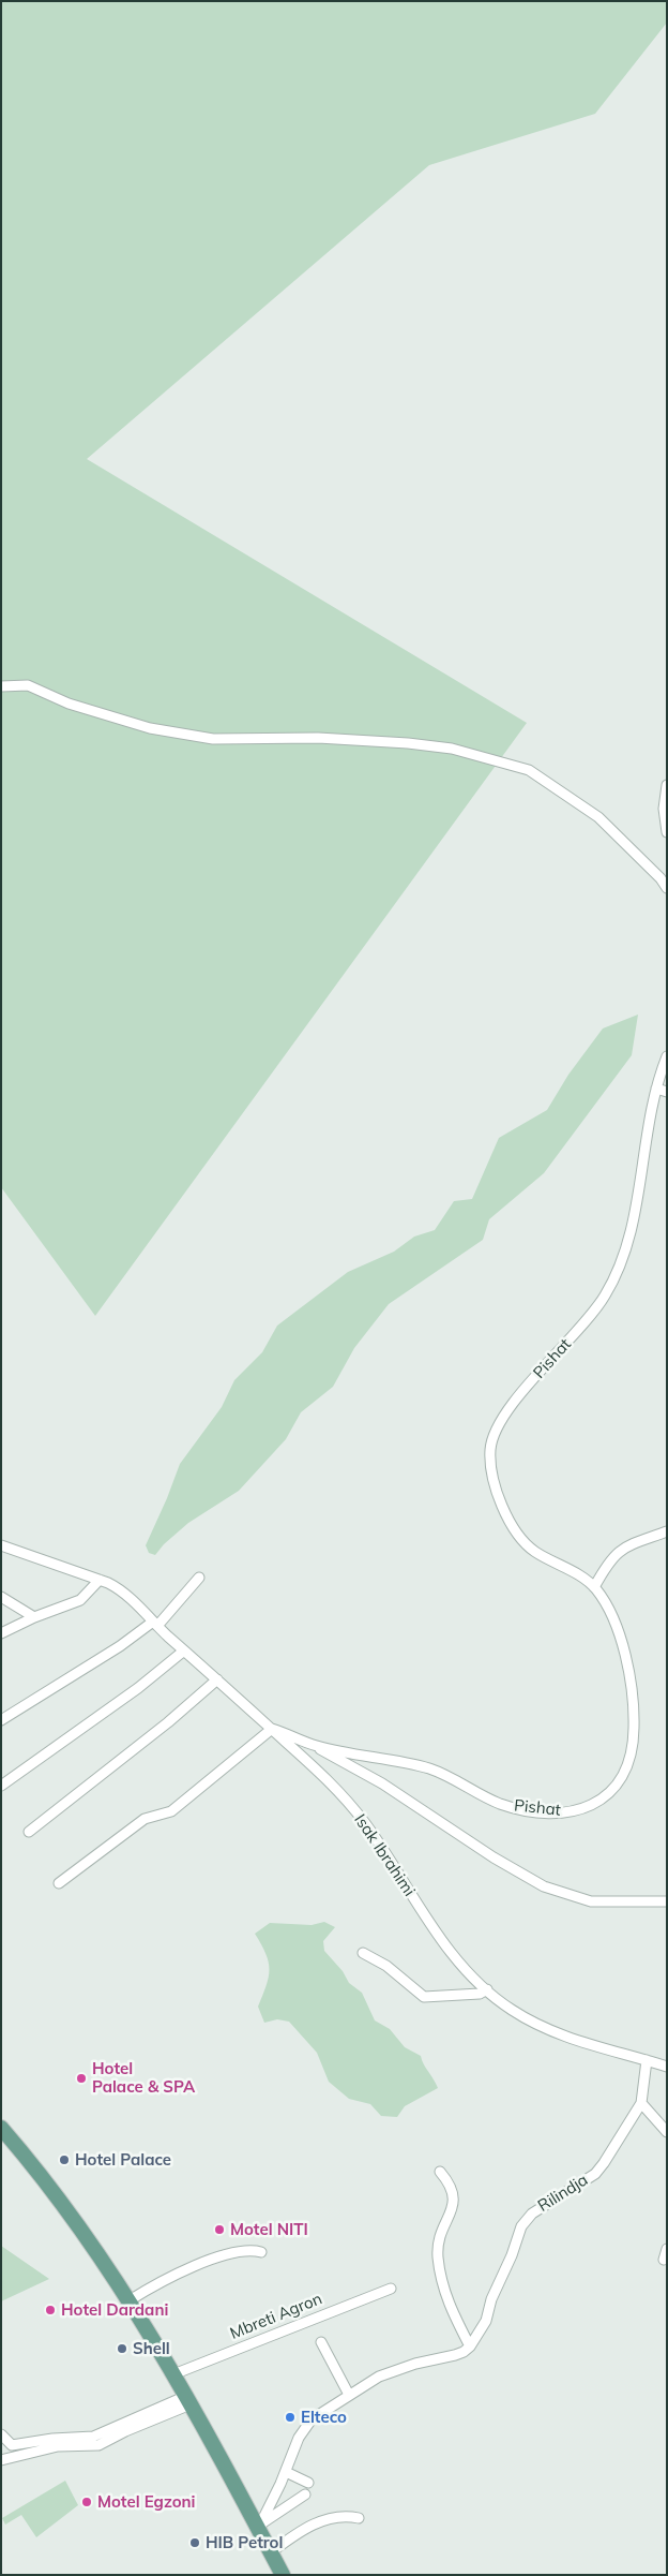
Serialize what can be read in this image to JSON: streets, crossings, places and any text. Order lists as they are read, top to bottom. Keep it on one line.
{"streets":{"street":["Pishat","Isak Ibrahimi","Rilindja","Mbreti Agron"]},"crossings":[["Pishat","Isak Ibrahimi"],["Isak Ibrahimi","Rilindja"]],"places":["Hotel Palace & SPA","Hotel Palace","Motel NITI","Hotel Dardani","Shell","Elteco","Motel Egzoni","HIB Petrol"]}
